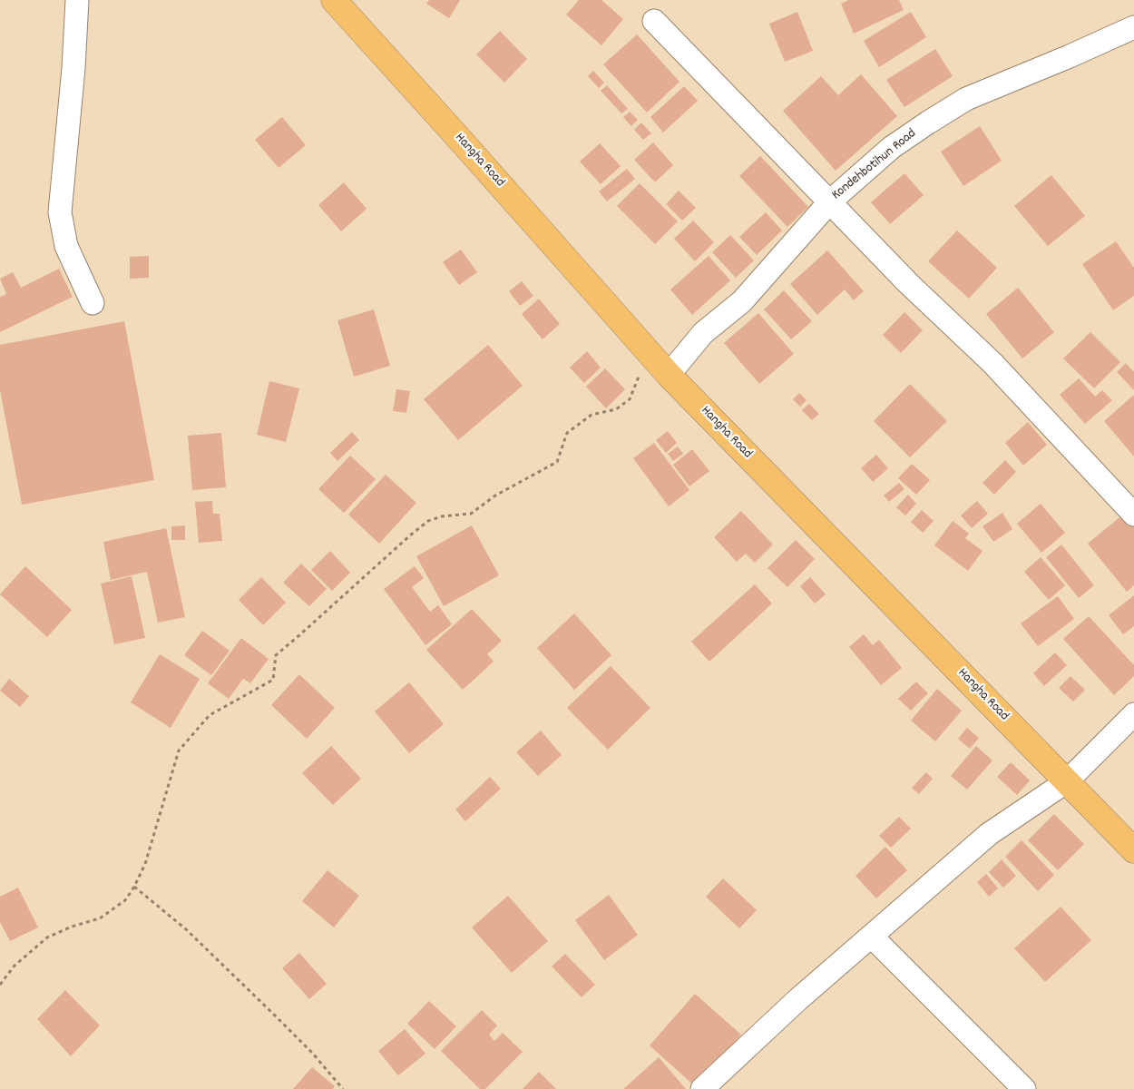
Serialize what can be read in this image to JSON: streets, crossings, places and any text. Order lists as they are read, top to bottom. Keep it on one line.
{"streets":{"highway":["Hangha Road"],"street":["Kondehbotihun Road"]},"crossings":[["Hangha Road","Kondehbotihun Road"]]}
